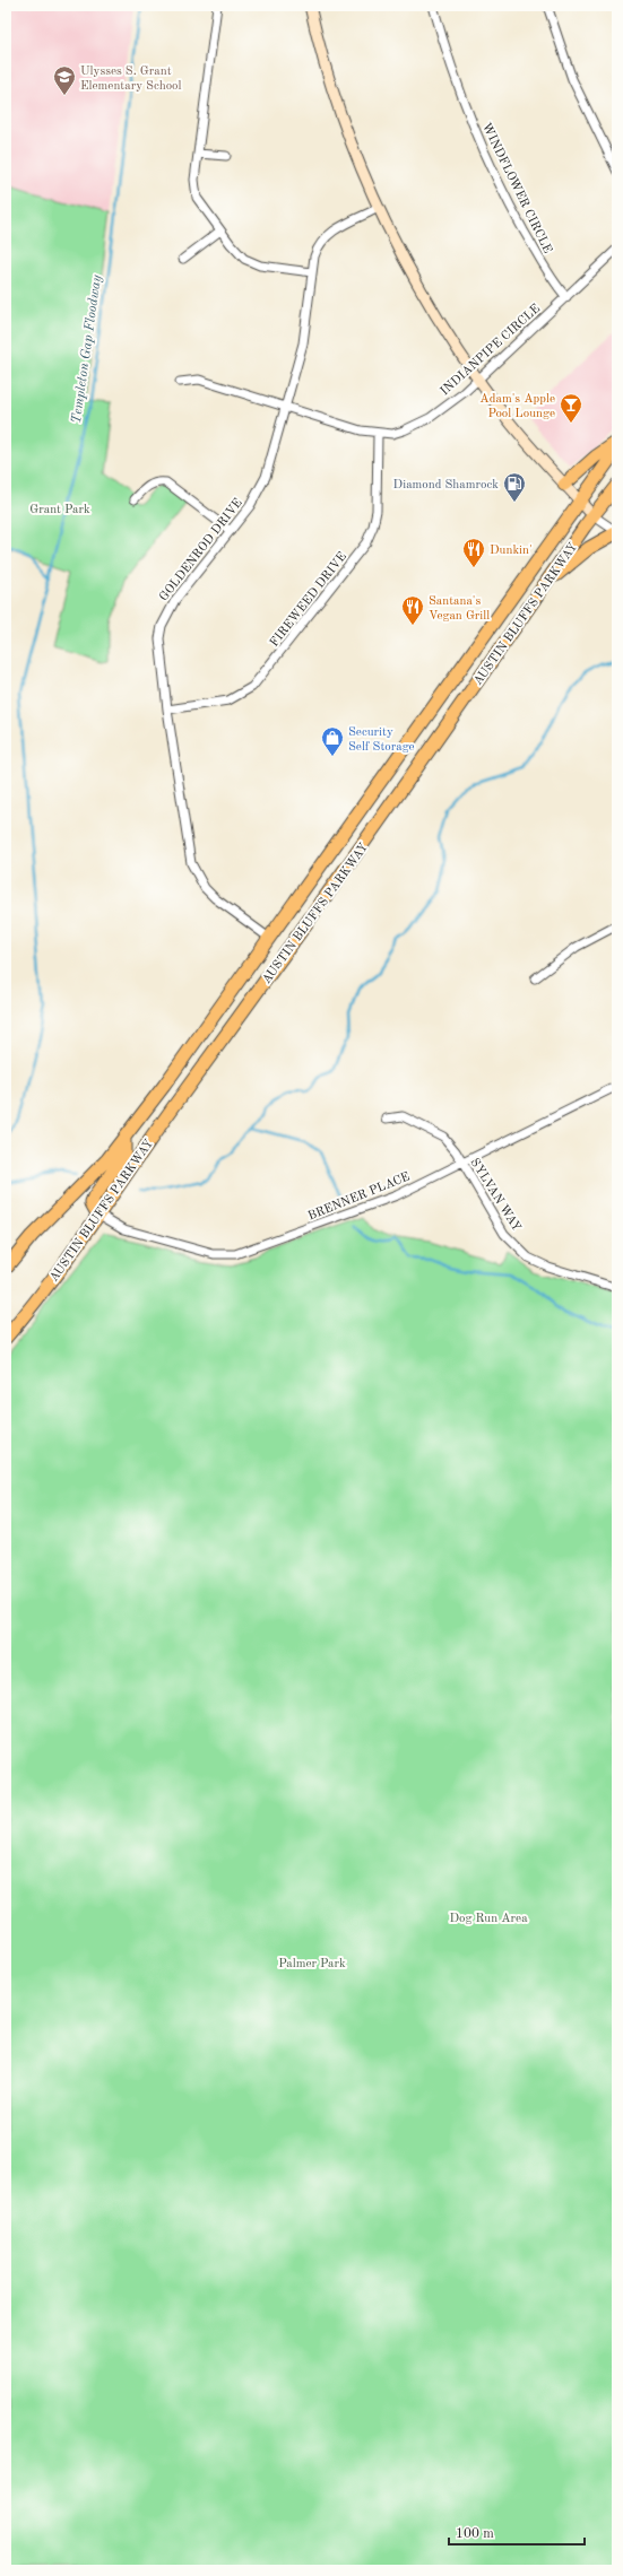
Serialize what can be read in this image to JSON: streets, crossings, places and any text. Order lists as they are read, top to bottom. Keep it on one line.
{"streets":{"main road":["AUSTIN BLUFFS PARKWAY"],"street":["WINDFLOWER CIRCLE","INDIANPIPE CIRCLE","GOLDENROD DRIVE","FIREWEED DRIVE","SYLVAN WAY","BRENNER PLACE"]},"crossings":[["WINDFLOWER CIRCLE","INDIANPIPE CIRCLE"],["INDIANPIPE CIRCLE","GOLDENROD DRIVE"],["INDIANPIPE CIRCLE","FIREWEED DRIVE"],["GOLDENROD DRIVE","FIREWEED DRIVE"],["GOLDENROD DRIVE","AUSTIN BLUFFS PARKWAY"],["AUSTIN BLUFFS PARKWAY","BRENNER PLACE"],["SYLVAN WAY","BRENNER PLACE"]],"water":["Templeton Gap Floodway"],"parks":["Grant Park","Dog Run Area","Palmer Park"],"places":{"school or university":["Ulysses S. Grant Elementary School"],"bar":["Adam's Apple Pool Lounge"],"fuel station":["Diamond Shamrock"],"restaurant":["Dunkin'","Santana's Vegan Grill"],"shop":["Security Self Storage"]},"scale_bar":"100 m"}
